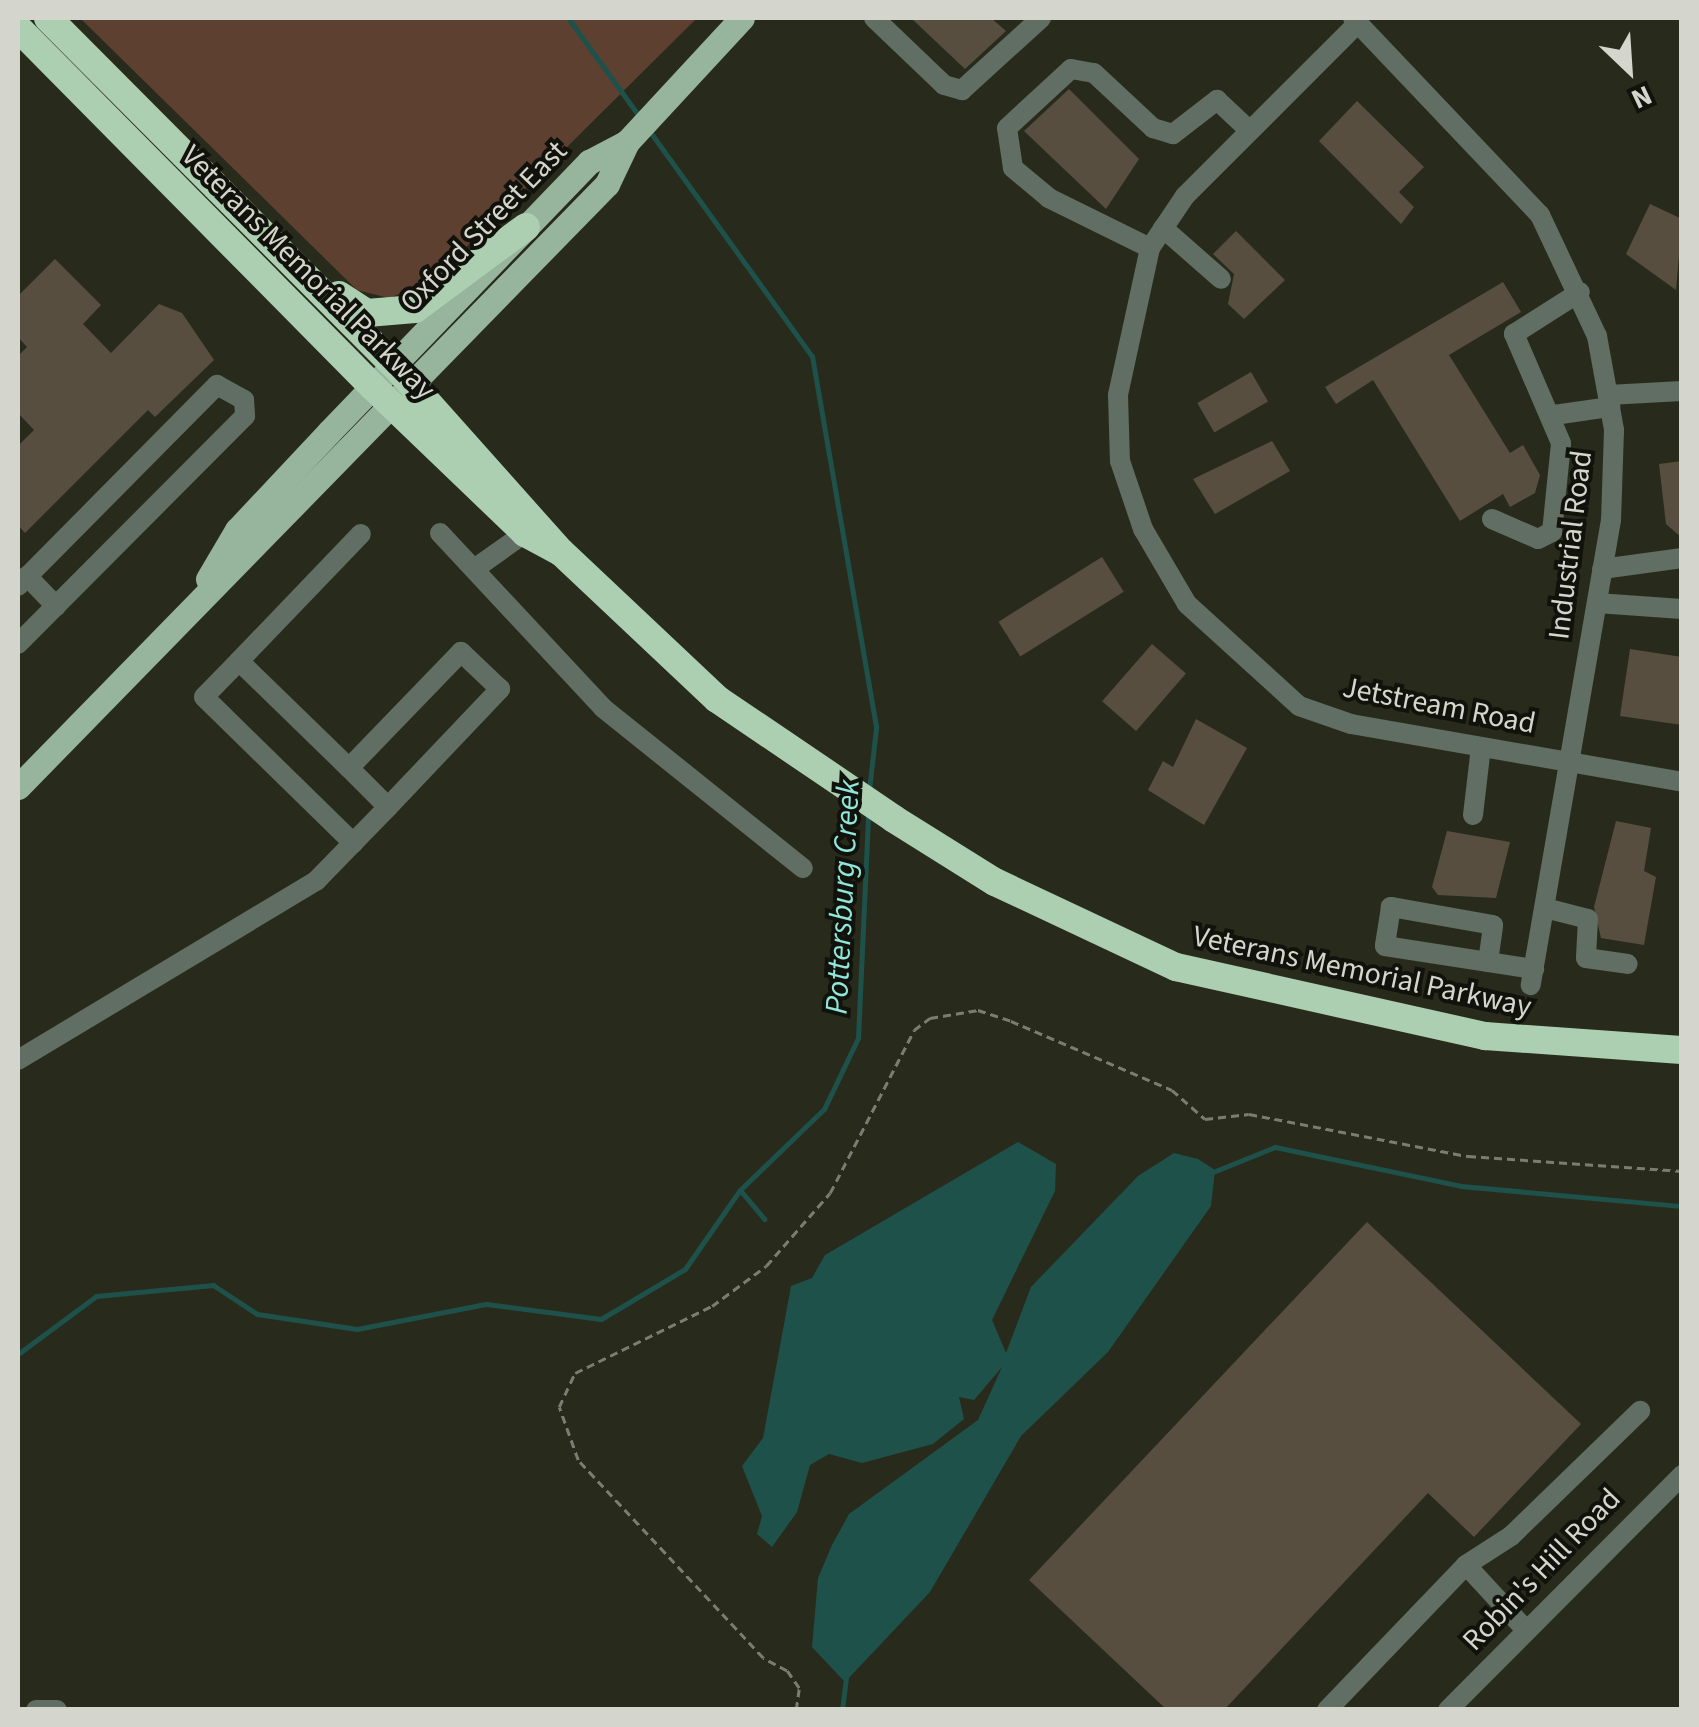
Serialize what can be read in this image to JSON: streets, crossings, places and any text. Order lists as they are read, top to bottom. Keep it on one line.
{"streets":{"highway":["Veterans Memorial Parkway"],"main road":["Oxford Street East"],"street":["Industrial Road","Jetstream Road","Robin's Hill Road"]},"crossings":[["Oxford Street East","Veterans Memorial Parkway"],["Industrial Road","Jetstream Road"]],"water":["Pottersburg Creek"],"north":"bottom right"}
